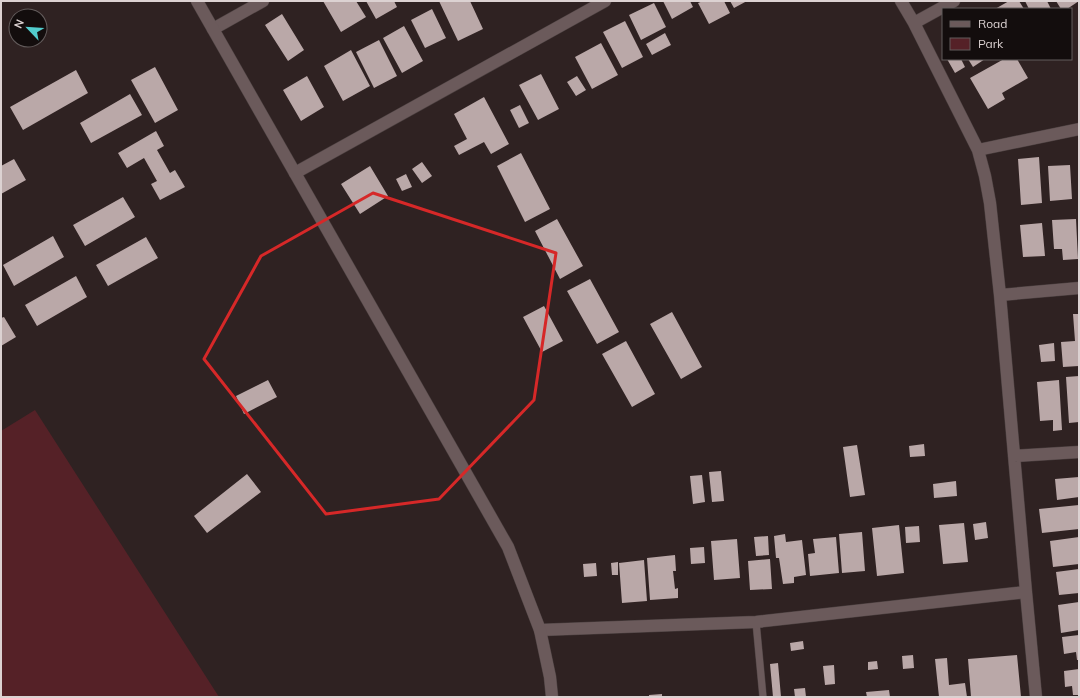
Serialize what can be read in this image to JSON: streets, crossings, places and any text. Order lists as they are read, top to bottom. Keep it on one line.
{"legend":["Road","Park"],"north":"top left"}
